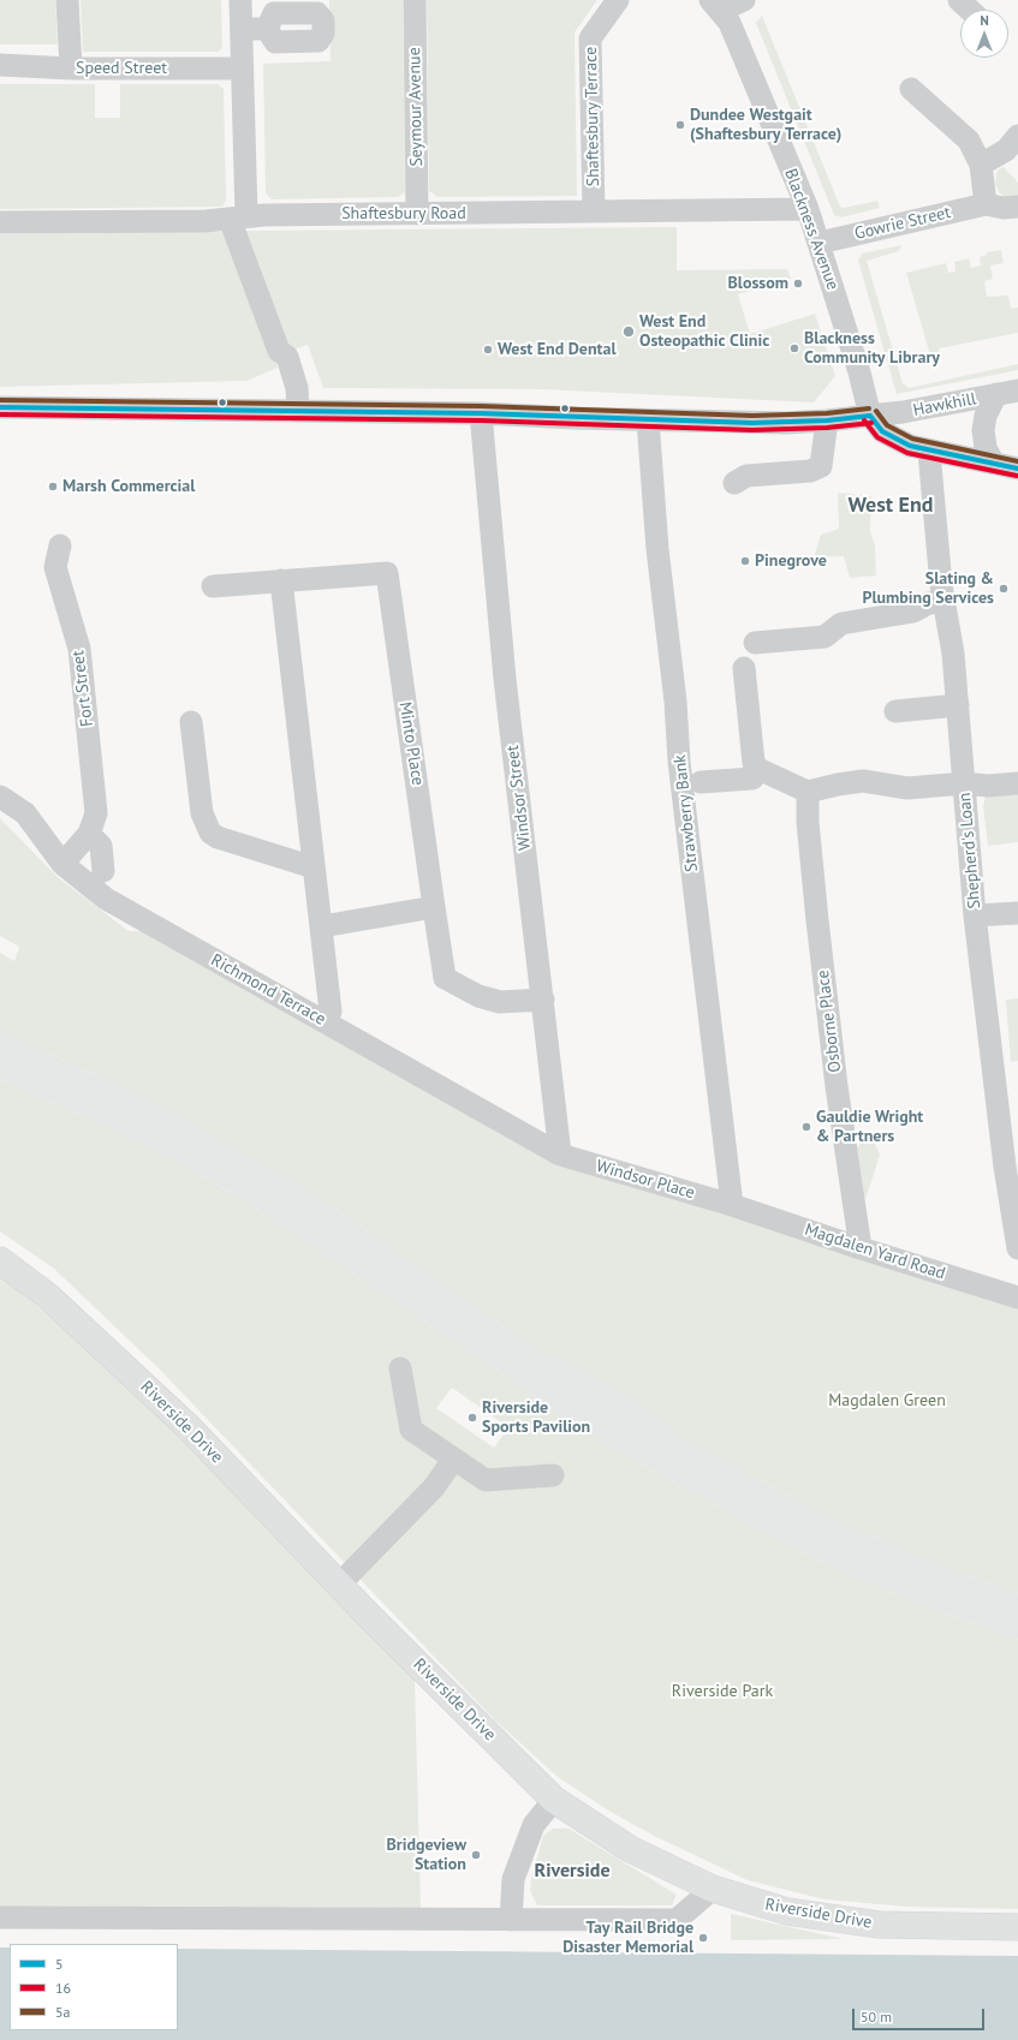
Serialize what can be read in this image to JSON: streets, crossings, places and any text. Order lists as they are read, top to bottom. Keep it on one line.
{"streets":{"main road":["Riverside Drive"],"street":["Speed Street","Seymour Avenue","Shaftesbury Terrace","Shaftesbury Road","Gowrie Street","Blackness Avenue","Hawkhill","Fort Street","Minto Place","Windsor Street","Strawberry Bank","Shepherd's Loan","Richmond Terrace","Osborne Place","Windsor Place","Magdalen Yard Road"]},"crossings":[["Seymour Avenue","Shaftesbury Road"],["Shaftesbury Terrace","Shaftesbury Road"],["Shaftesbury Road","Blackness Avenue"],["Gowrie Street","Blackness Avenue"],["Blackness Avenue","Hawkhill"],["Hawkhill","Windsor Street"],["Hawkhill","Strawberry Bank"],["Fort Street","Richmond Terrace"],["Windsor Street","Richmond Terrace"],["Windsor Street","Windsor Place"],["Strawberry Bank","Windsor Place"],["Strawberry Bank","Magdalen Yard Road"],["Richmond Terrace","Windsor Place"],["Osborne Place","Magdalen Yard Road"],["Windsor Place","Magdalen Yard Road"]],"districts":["West End","Riverside"],"parks":["Magdalen Green","Riverside Park"],"places":["Dundee Westgait (Shaftesbury Terrace)","Blossom","West End Osteopathic Clinic","Blackness Community Library","West End Dental","Marsh Commercial","Pinegrove","Slating & Plumbing Services","Gauldie Wright & Partners","Riverside Sports Pavilion","Bridgeview Station","Tay Rail Bridge Disaster Memorial"],"lines":["transit line 5a","transit line 5","transit line 16"],"legend":["5","16","5a"],"scale_bar":"50 m","north":"top"}
